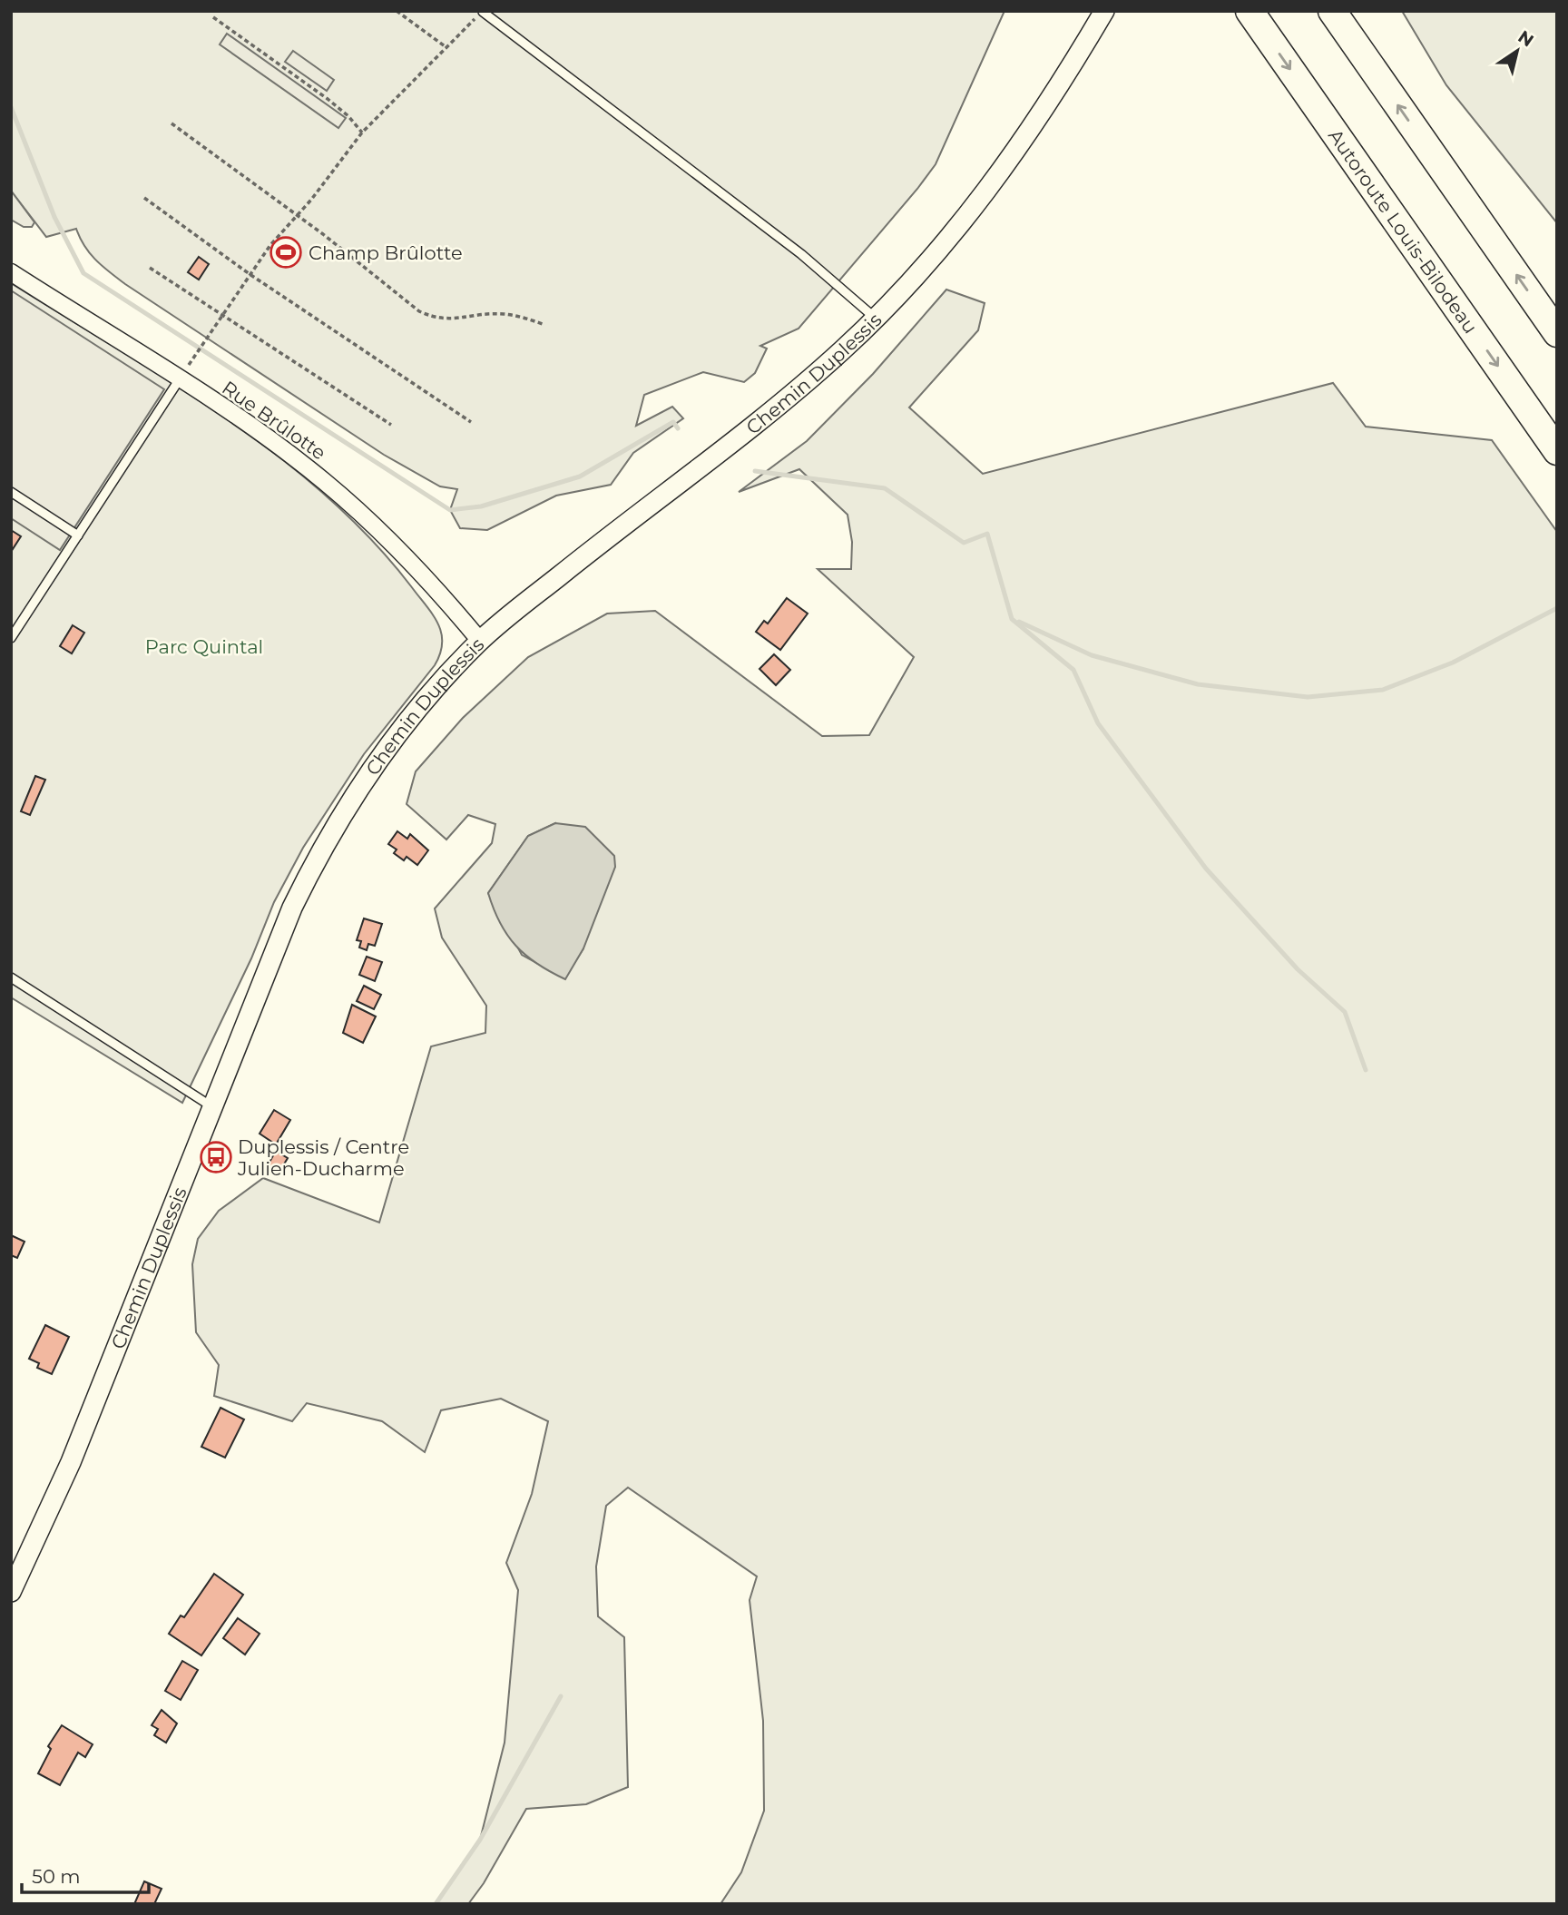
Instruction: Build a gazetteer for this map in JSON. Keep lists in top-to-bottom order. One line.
{"streets":{"highway":["Autoroute Louis-Bilodeau"],"street":["Chemin Duplessis","Rue Brûlotte"]},"crossings":[["Chemin Duplessis","Rue Brûlotte"]],"parks":["Parc Quintal"],"places":{"sports":["Champ Brûlotte"],"bus stop":["Duplessis / Centre Julien-Ducharme"]},"scale_bar":"50 m","north":"top right"}
